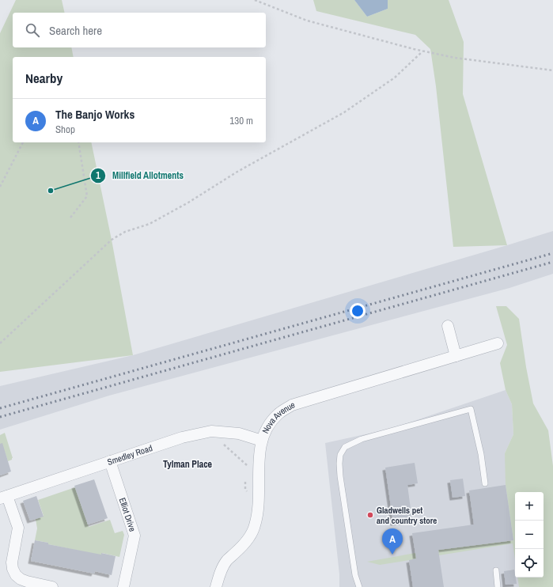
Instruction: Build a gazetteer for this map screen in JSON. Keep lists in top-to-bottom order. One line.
{"streets":{"street":["Nova Avenue","Smedley Road","Elliot Drive"]},"crossings":[["Nova Avenue","Smedley Road"],["Smedley Road","Elliot Drive"]],"districts":["Tylman Place"],"places":["Millfield Allotments","Gladwells pet and country store"],"page":{"search":"Search here","heading":"Nearby","list":[{"mark":"A","name":"The Banjo Works","note":"Shop","value":"130 m"}],"map_buttons":["+","−"],"pins":"A"}}
